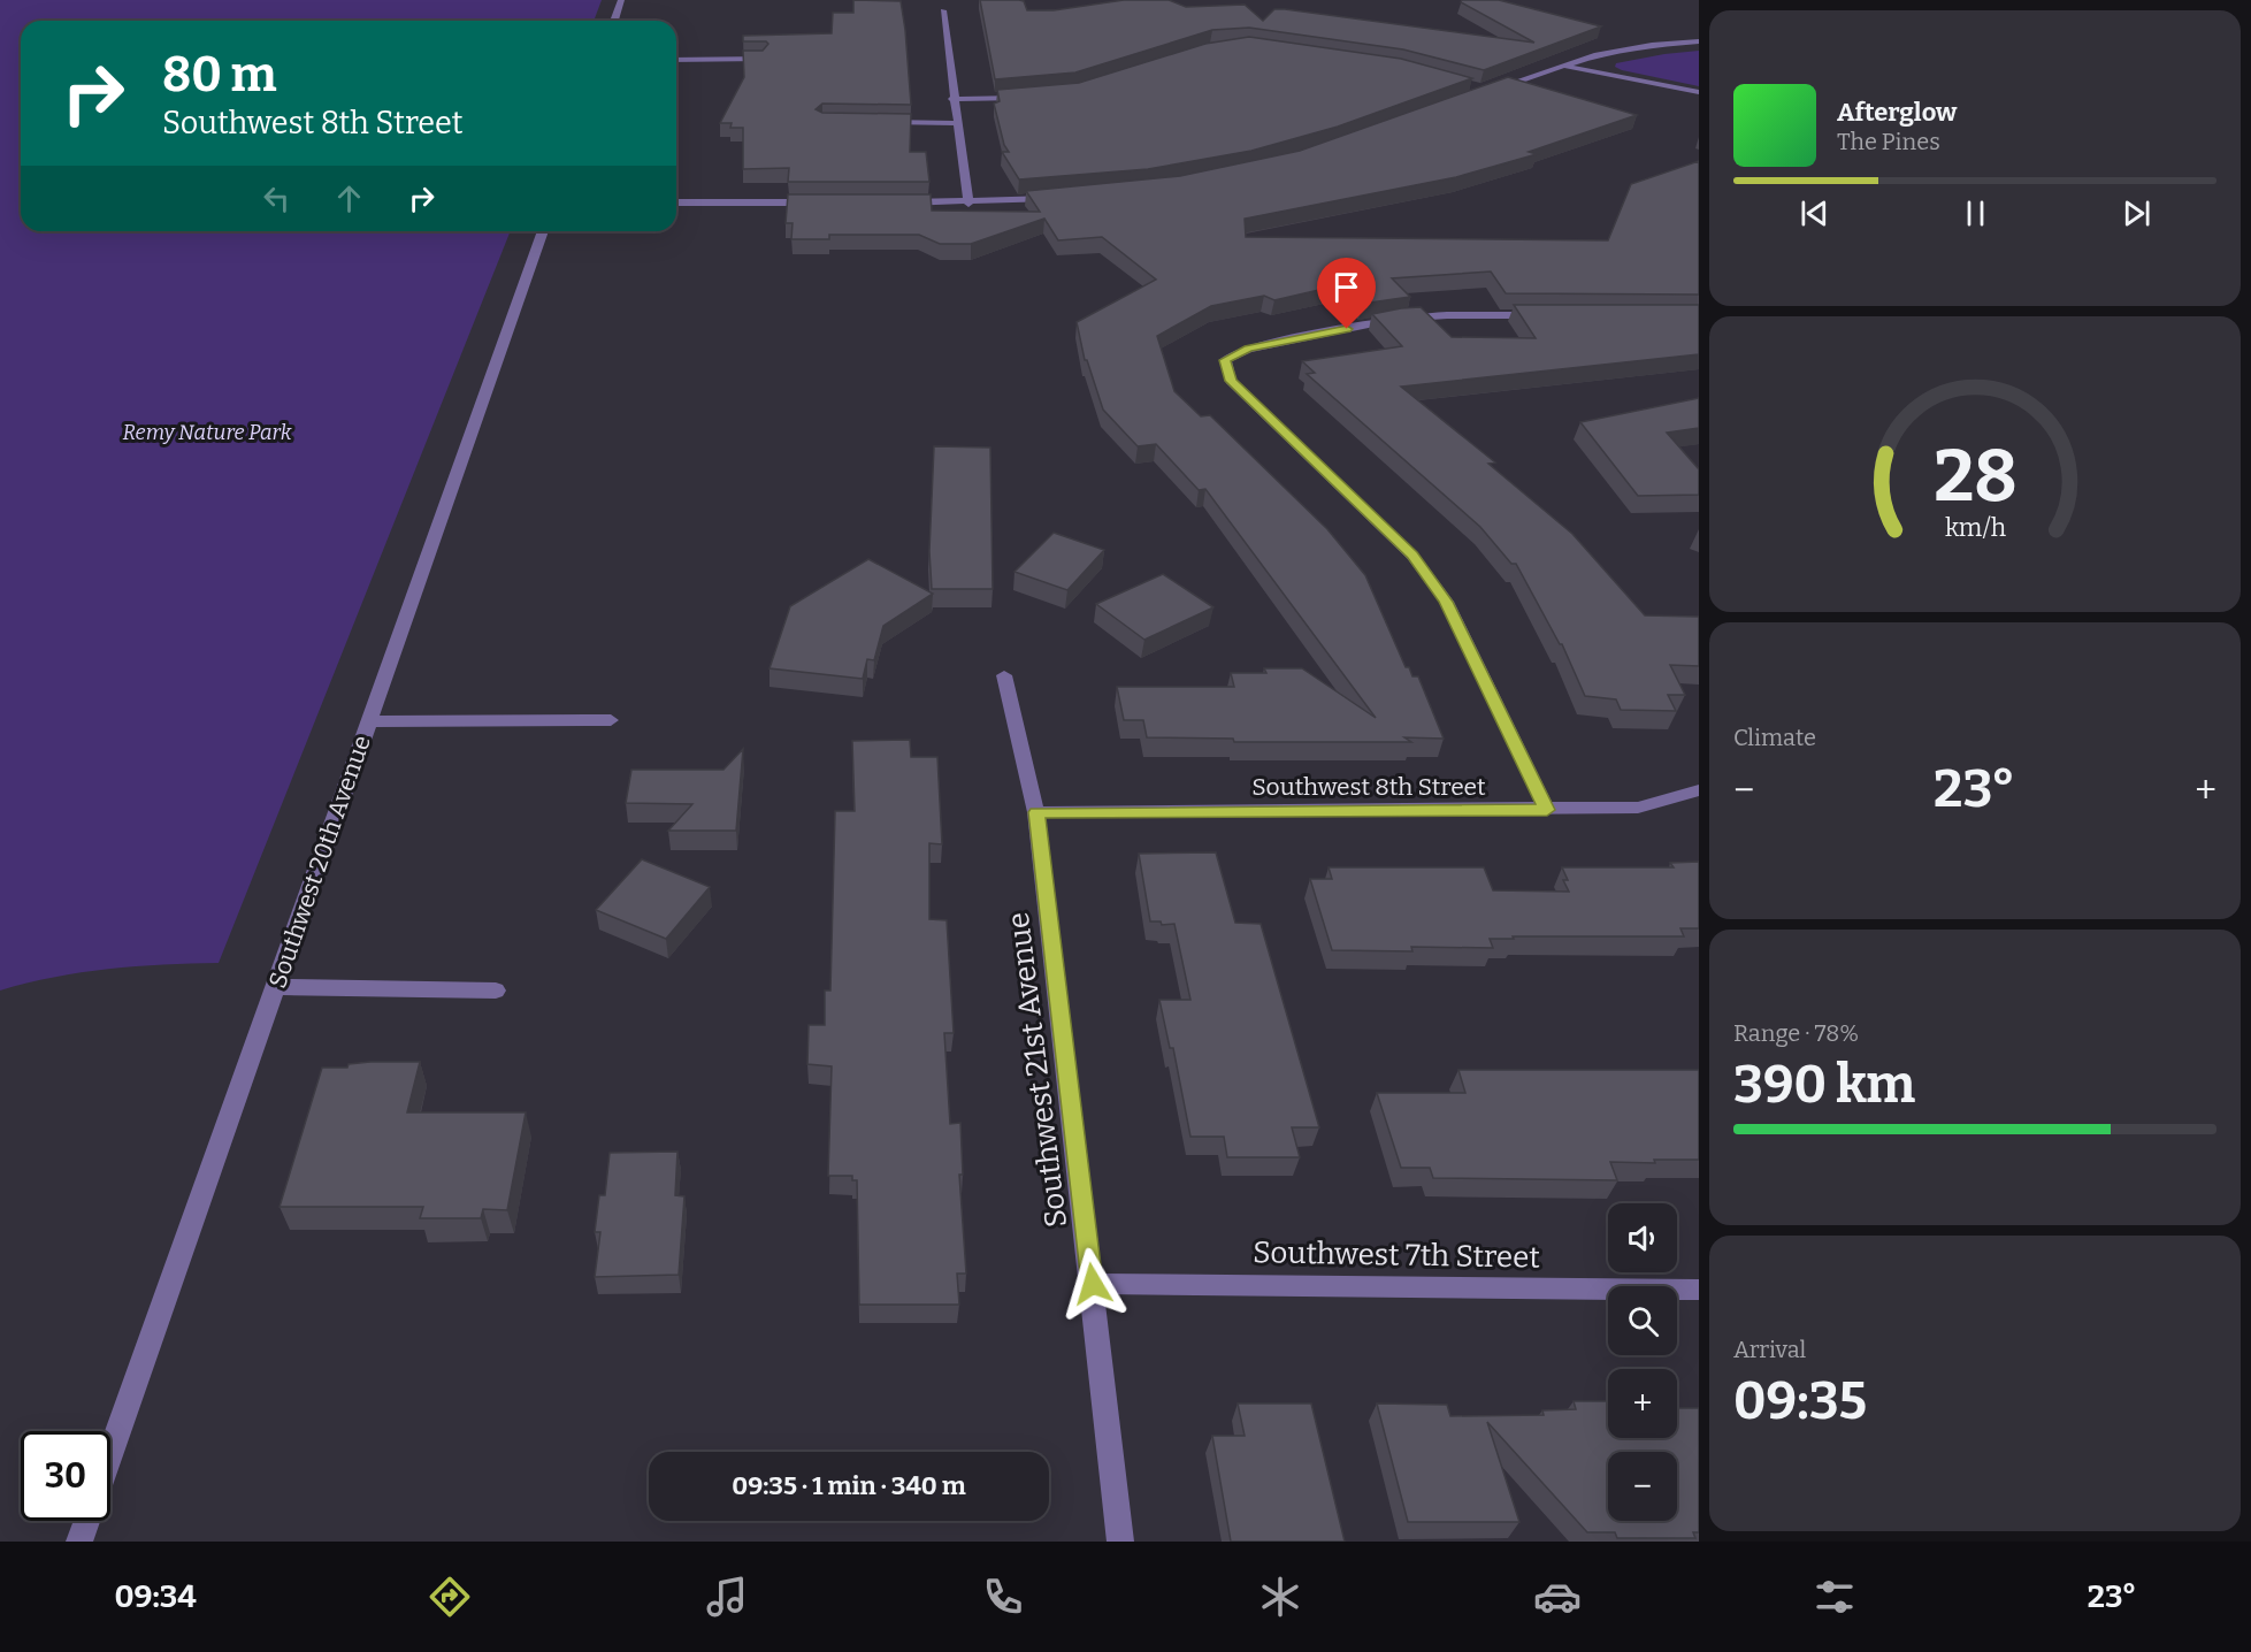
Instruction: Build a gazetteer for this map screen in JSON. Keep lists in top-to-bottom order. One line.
{"streets":{"street":["Southwest 8th Street","Southwest 20th Avenue","Southwest 21st Avenue","Southwest 7th Street"]},"crossings":[["Southwest 8th Street","Southwest 21st Avenue"],["Southwest 21st Avenue","Southwest 7th Street"]],"parks":["Remy Nature Park"],"page":{"turn":["80 m","Southwest 8th Street"],"song":["Afterglow","The Pines"],"tile":["Climate",["Range · 78%","390 km"],["Arrival","09:35"]],"heat":["−","23°","+"],"map_buttons":["+","−"],"limit":"30","trip":"09:35 · 1 min · 340 m","tabs":["09:34","23°"],"gauge":["28","km/h"]}}
